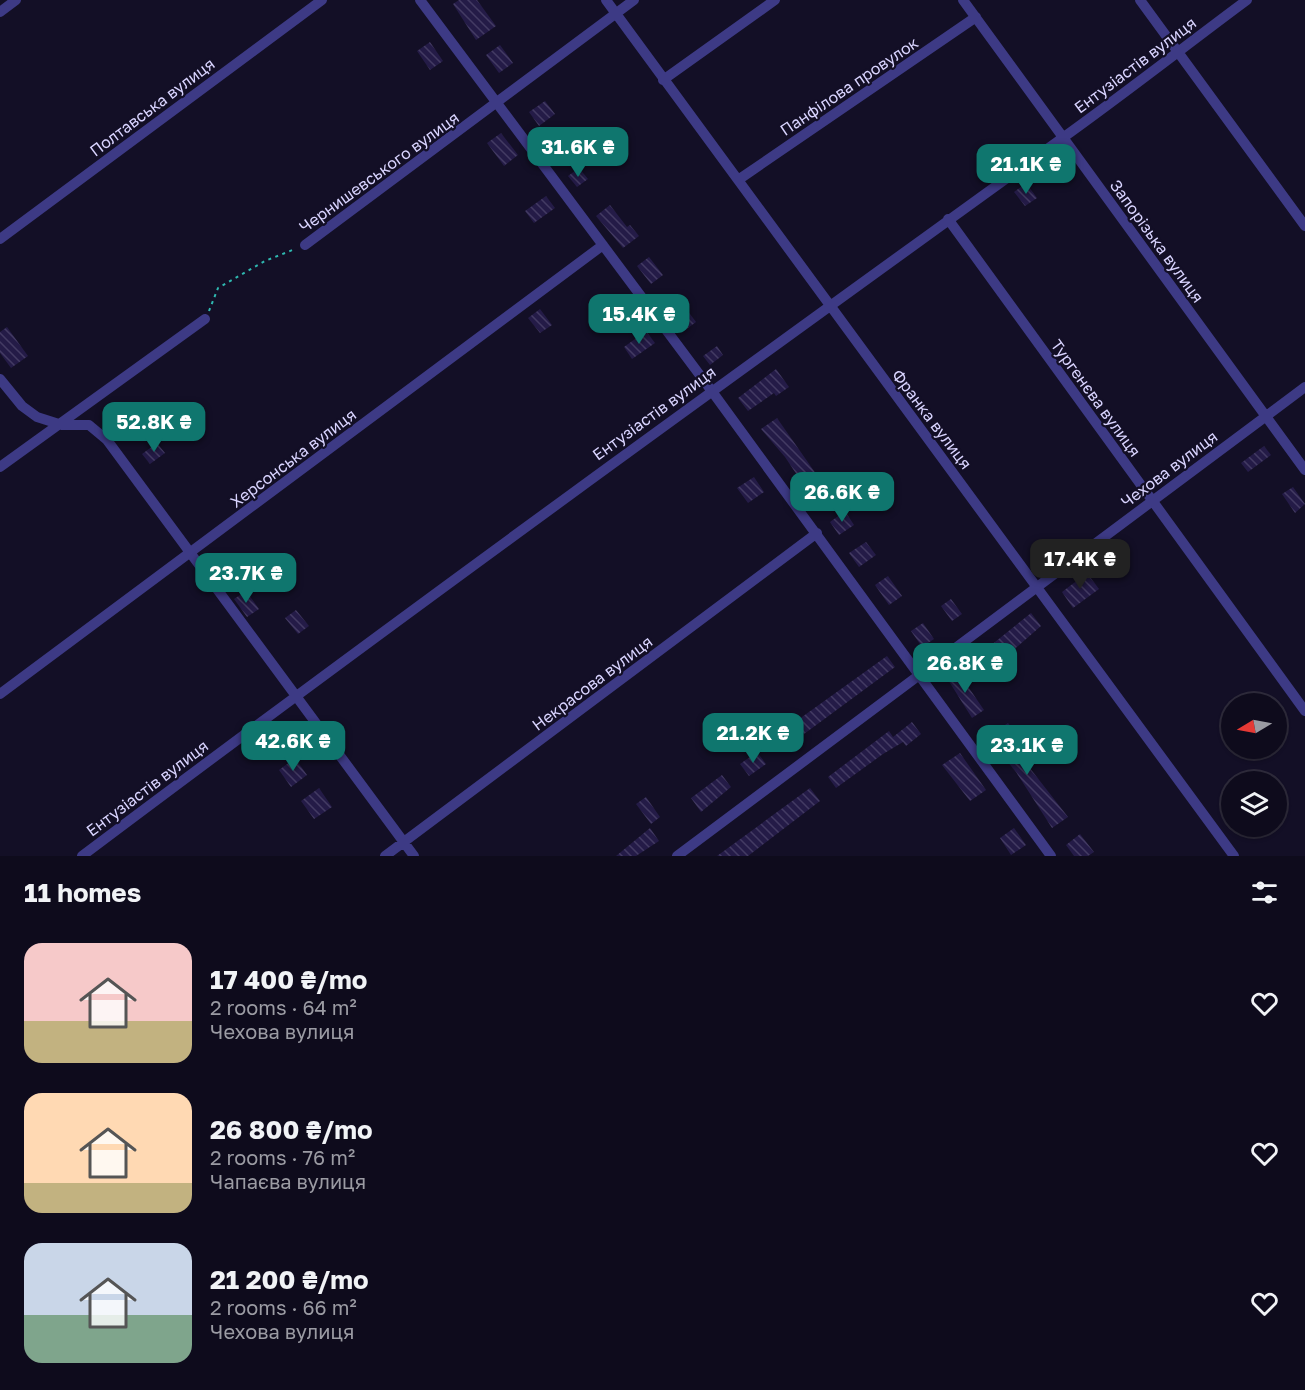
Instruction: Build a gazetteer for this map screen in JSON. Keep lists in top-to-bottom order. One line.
{"streets":{"street":["Ентузіастів вулиця","Панфілова провулок","Полтавська вулиця","Чернишевського вулиця","Запорізька вулиця","Тургенєва вулиця","Франка вулиця","Херсонська вулиця","Чехова вулиця","Некрасова вулиця"]},"crossings":[["Ентузіастів вулиця","Запорізька вулиця"],["Ентузіастів вулиця","Тургенєва вулиця"],["Ентузіастів вулиця","Франка вулиця"],["Панфілова провулок","Запорізька вулиця"],["Панфілова провулок","Франка вулиця"],["Чернишевського вулиця","Франка вулиця"],["Запорізька вулиця","Чехова вулиця"],["Тургенєва вулиця","Чехова вулиця"],["Франка вулиця","Чехова вулиця"]],"north":"left","page":{"price":["31.6K ₴","21.1K ₴","15.4K ₴","52.8K ₴","26.6K ₴","17.4K ₴","23.7K ₴","26.8K ₴","21.2K ₴","42.6K ₴","23.1K ₴"],"heading":"11 homes","list":[{"name":"17 400 ₴/mo","note":"2 rooms · 64 m² · Чехова вулиця"},{"name":"26 800 ₴/mo","note":"2 rooms · 76 m² · Чапаєва вулиця"},{"name":"21 200 ₴/mo","note":"2 rooms · 66 m² · Чехова вулиця"}]}}
